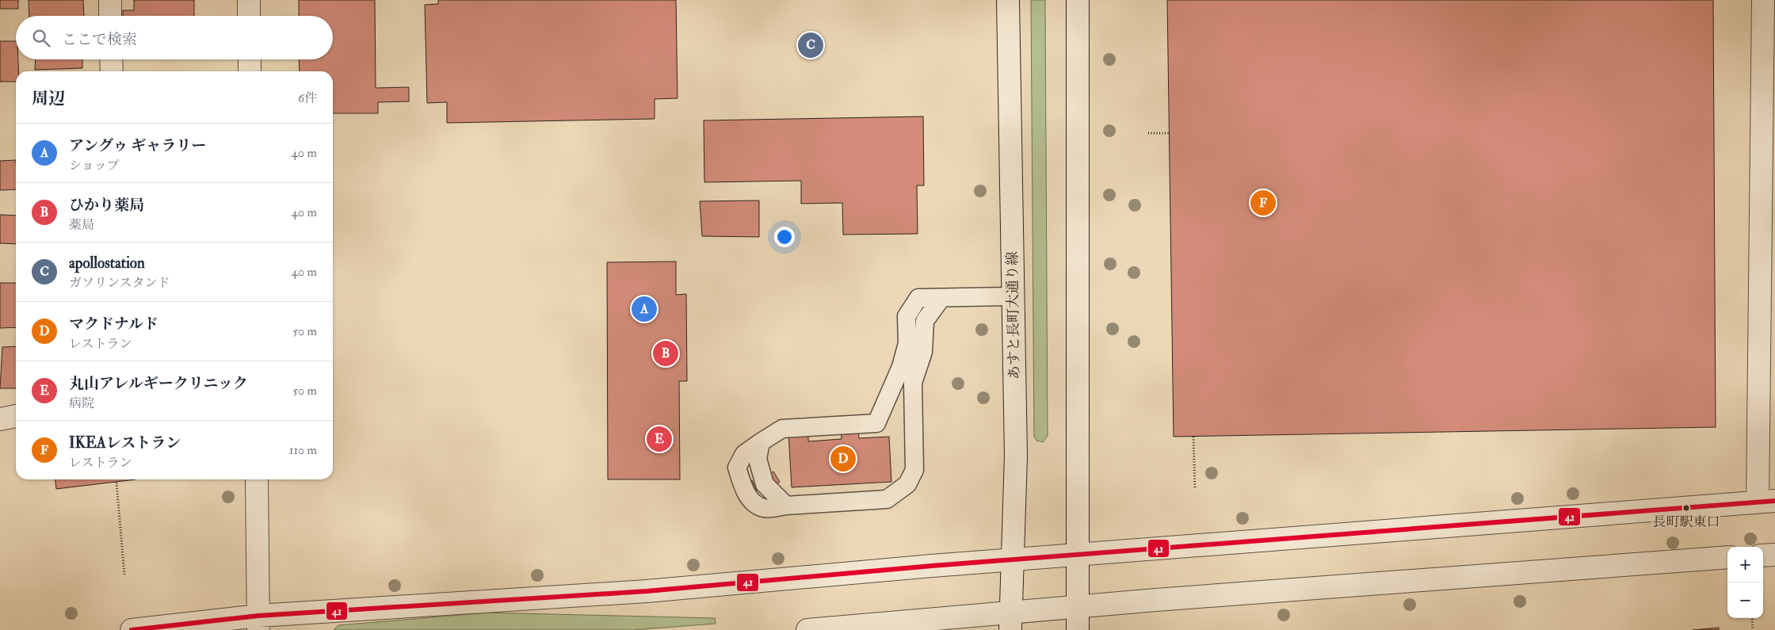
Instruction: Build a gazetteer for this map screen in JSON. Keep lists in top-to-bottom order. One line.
{"streets":{"street":["あすと長町大通り線"]},"places":["長町駅東口"],"lines":["transit line 41"],"page":{"search":"ここで検索","pins":["C","F","A","B","E","D"],"heading":["周辺","6件"],"list":[{"mark":"A","name":"アングゥ ギャラリー","note":"ショップ","value":"40 m"},{"mark":"B","name":"ひかり薬局","note":"薬局","value":"40 m"},{"mark":"C","name":"apollostation","note":"ガソリンスタンド","value":"40 m"},{"mark":"D","name":"マクドナルド","note":"レストラン","value":"50 m"},{"mark":"E","name":"丸山アレルギークリニック","note":"病院","value":"50 m"},{"mark":"F","name":"IKEAレストラン","note":"レストラン","value":"110 m"}],"map_buttons":["+","−"]}}
